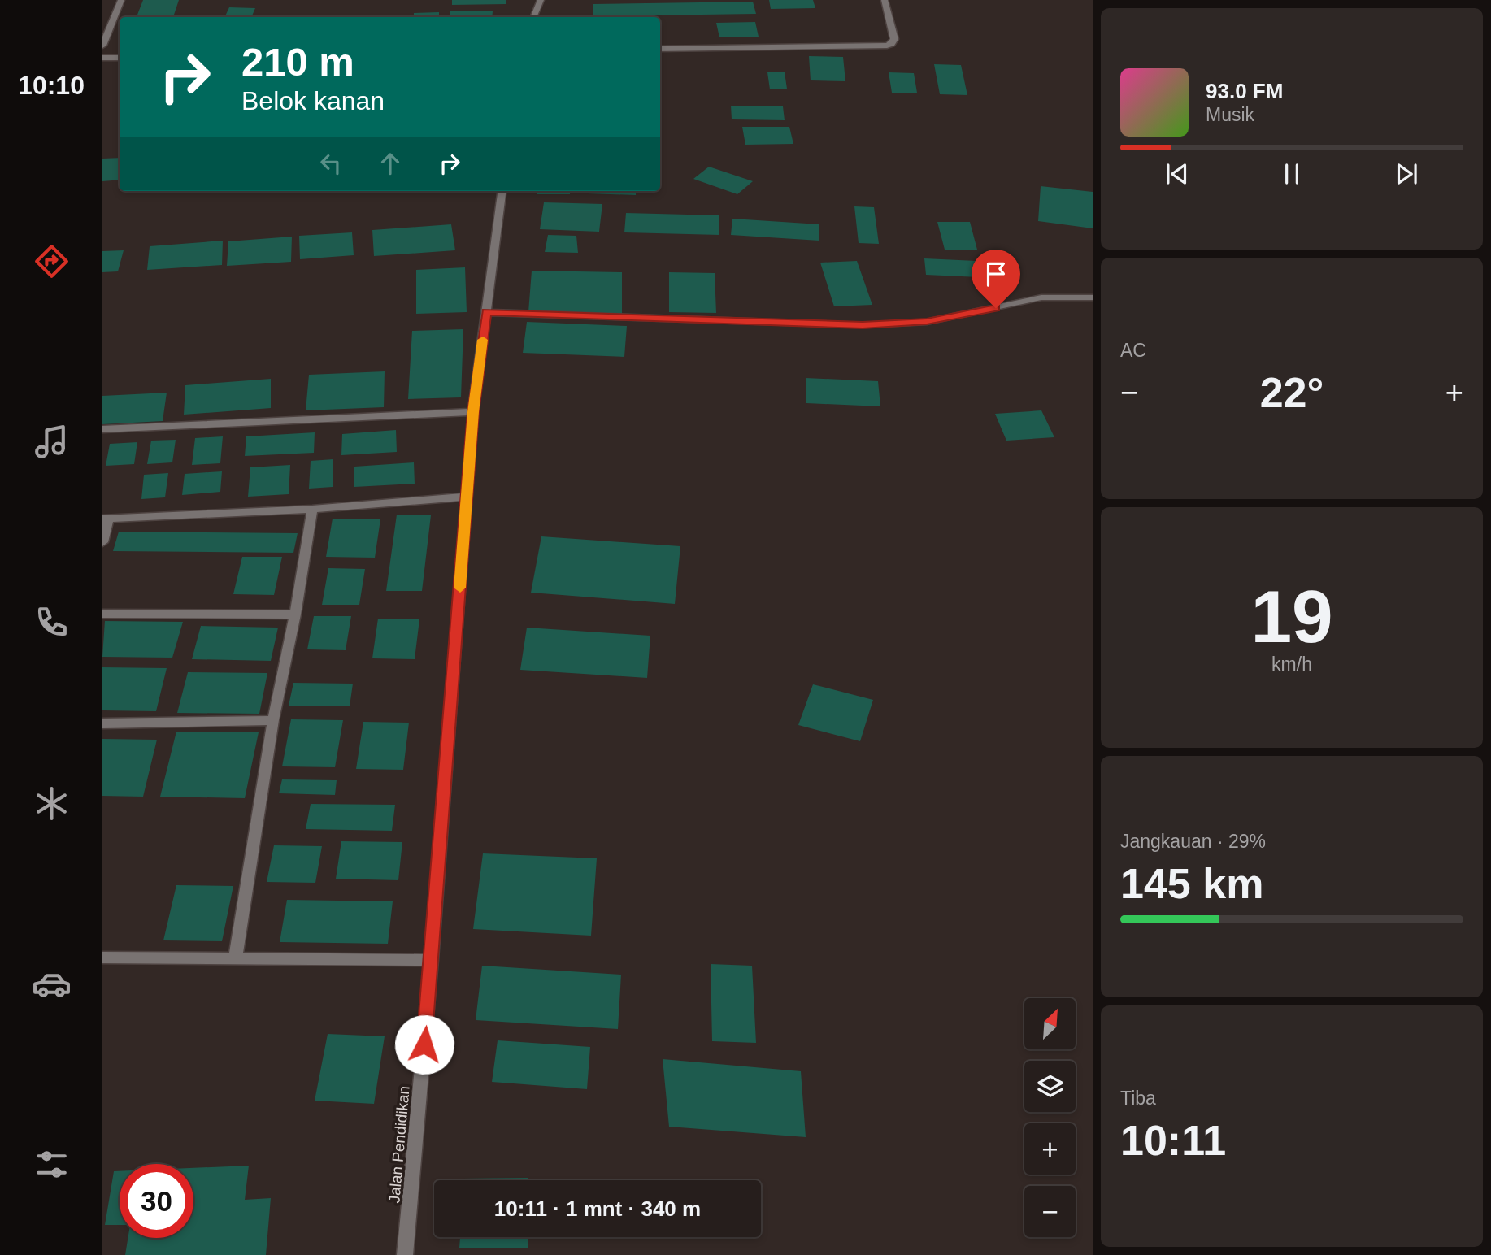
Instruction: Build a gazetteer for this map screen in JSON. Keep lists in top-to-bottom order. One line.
{"streets":{"street":["Jalan Pendidikan"]},"north":"top right","page":{"tabs":"10:10","turn":["210 m","Belok kanan"],"song":["93.0 FM","Musik"],"tile":["AC",["19","km/h"],["Jangkauan · 29%","145 km"],["Tiba","10:11"]],"heat":["−","22°","+"],"map_buttons":["+","−"],"limit":"30","trip":"10:11 · 1 mnt · 340 m"}}
